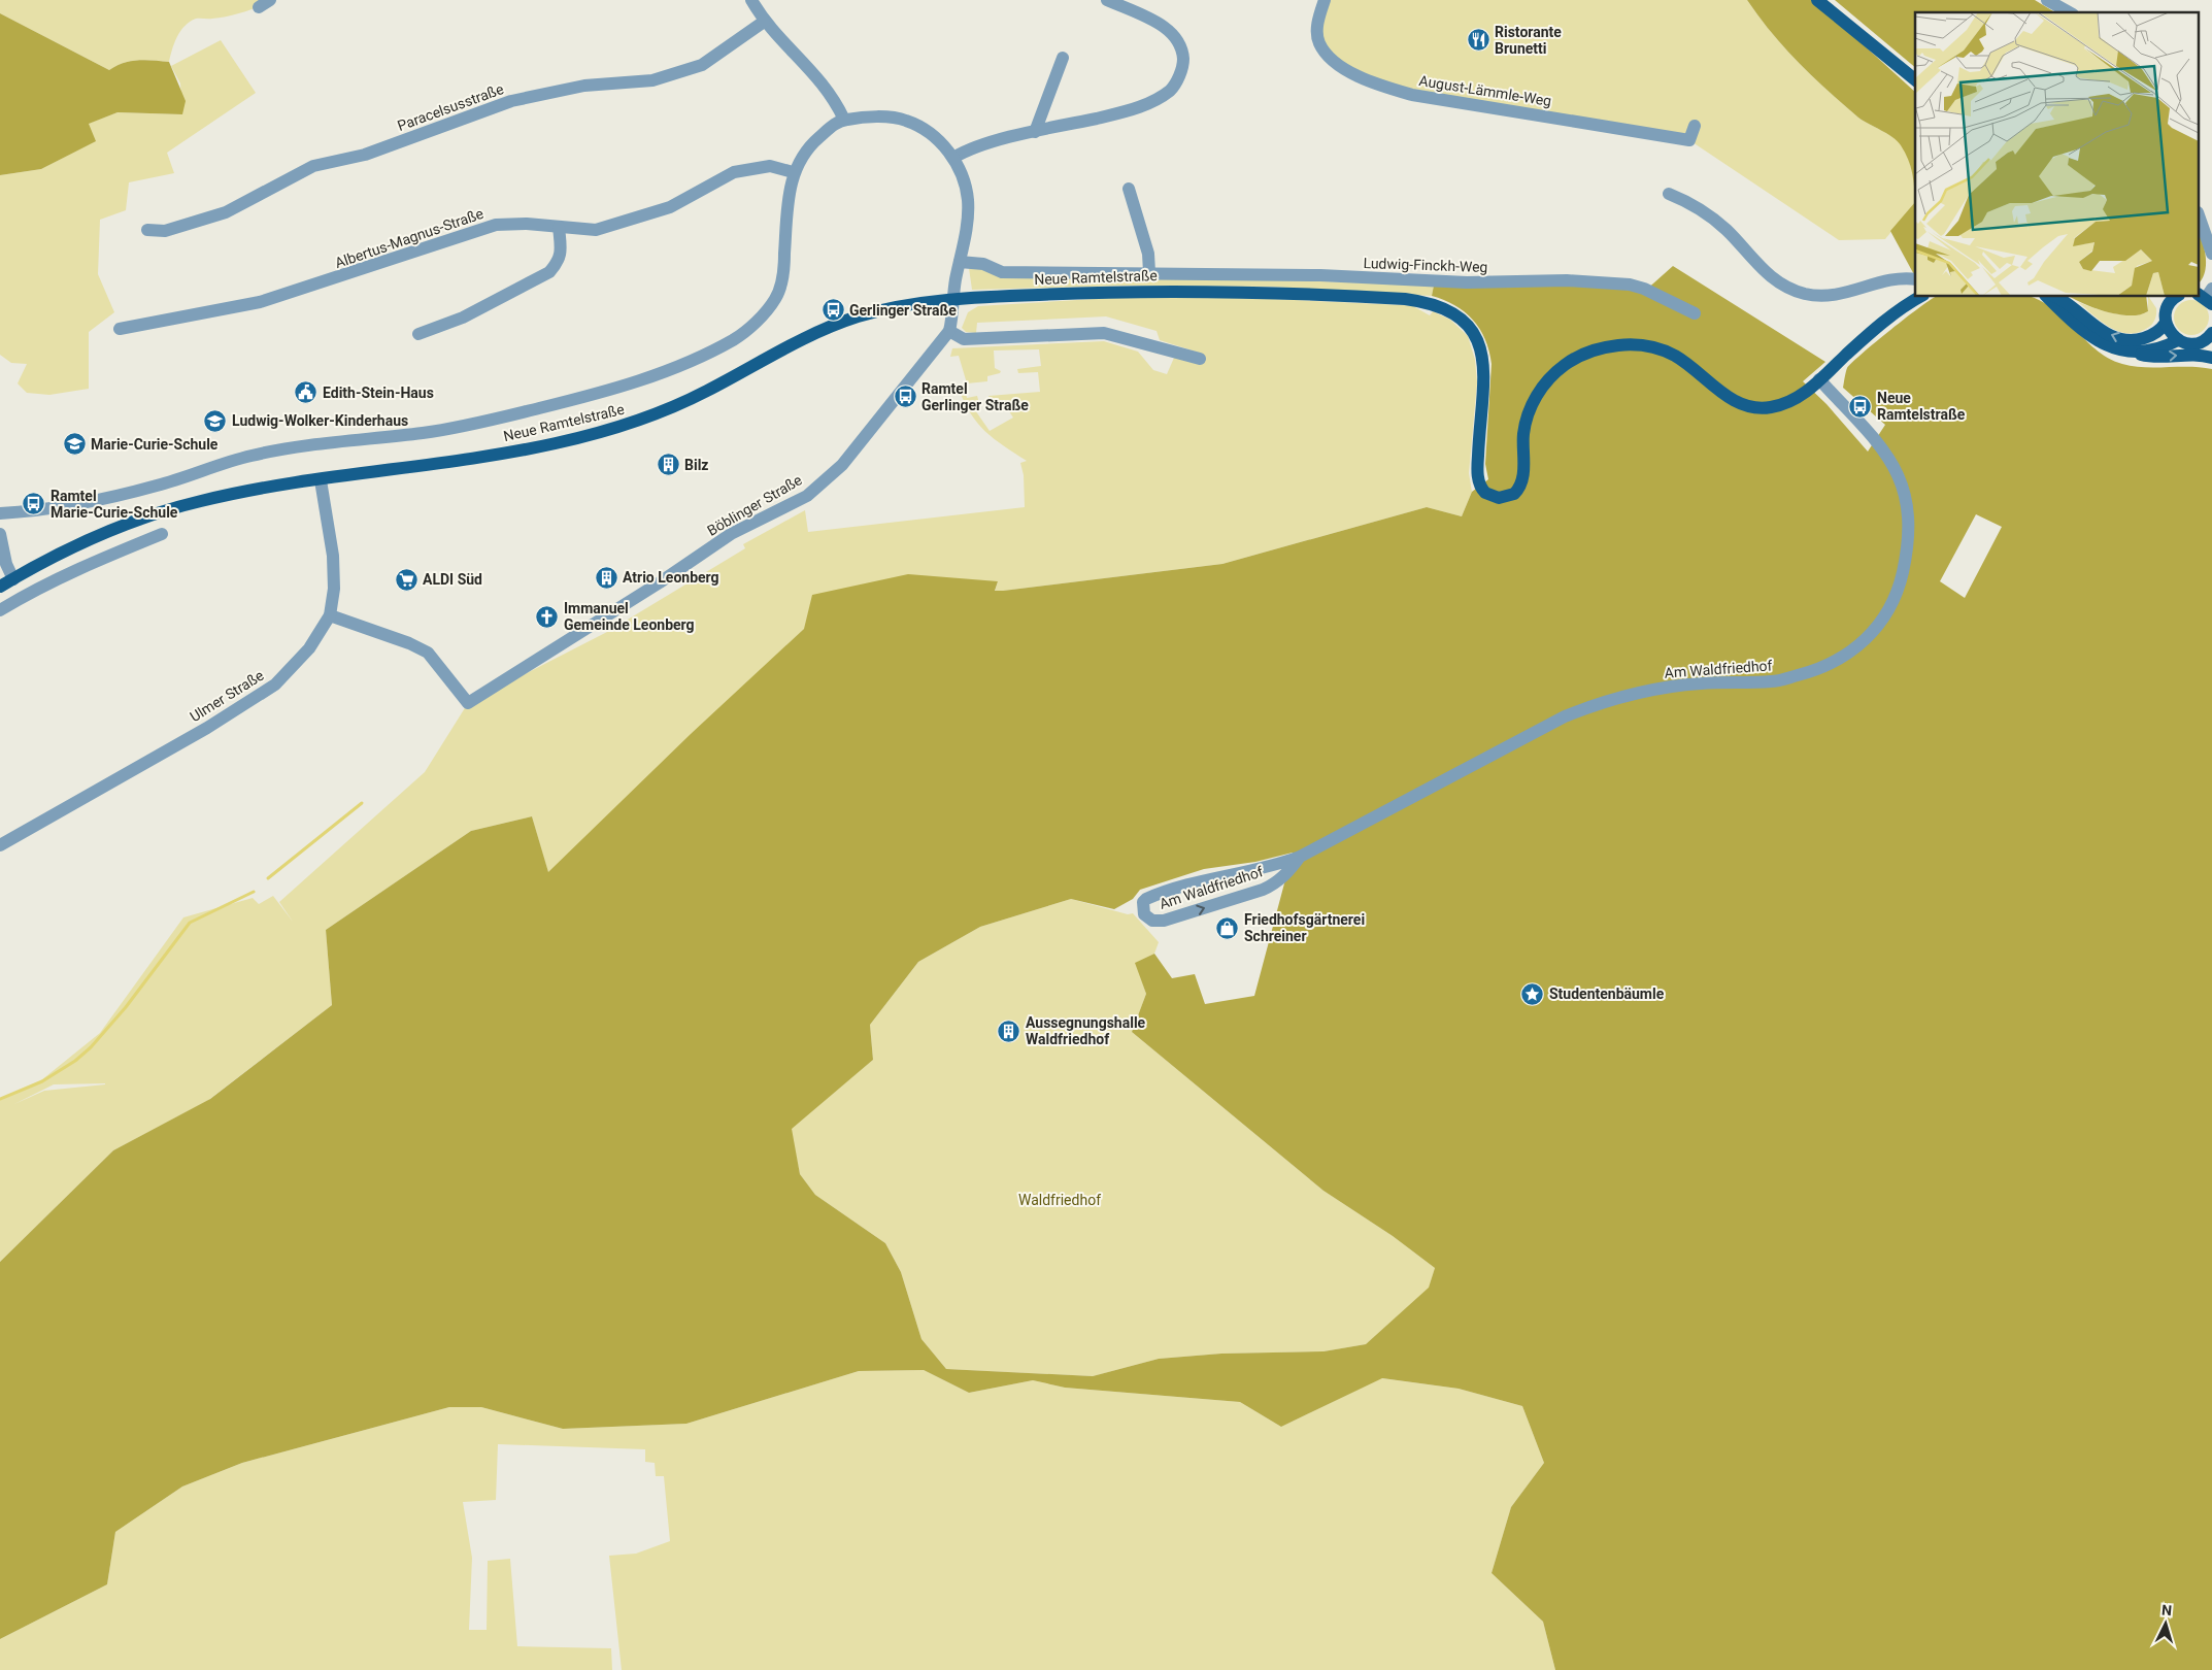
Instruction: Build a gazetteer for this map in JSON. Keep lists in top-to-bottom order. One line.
{"streets":{"main road":["Neue Ramtelstraße"],"street":["August-Lämmle-Weg","Paracelsusstraße","Albertus-Magnus-Straße","Ludwig-Finckh-Weg","Böblinger Straße","Am Waldfriedhof","Ulmer Straße"]},"crossings":[["Neue Ramtelstraße","Am Waldfriedhof"],["Neue Ramtelstraße","Ulmer Straße"],["Böblinger Straße","Ulmer Straße"]],"parks":["Waldfriedhof"],"places":{"restaurant":["Ristorante Brunetti"],"bus stop":["Gerlinger Straße","Ramtel Gerlinger Straße","Neue Ramtelstraße","Ramtel Marie-Curie-Schule"],"public building":["Edith-Stein-Haus"],"school or university":["Ludwig-Wolker-Kinderhaus","Marie-Curie-Schule"],"building":["Bilz","Atrio Leonberg","Aussegnungshalle Waldfriedhof"],"supermarket":["ALDI Süd"],"church":["Immanuel Gemeinde Leonberg"],"shop":["Friedhofsgärtnerei Schreiner"],"place":["Studentenbäumle"]},"north":"top"}
